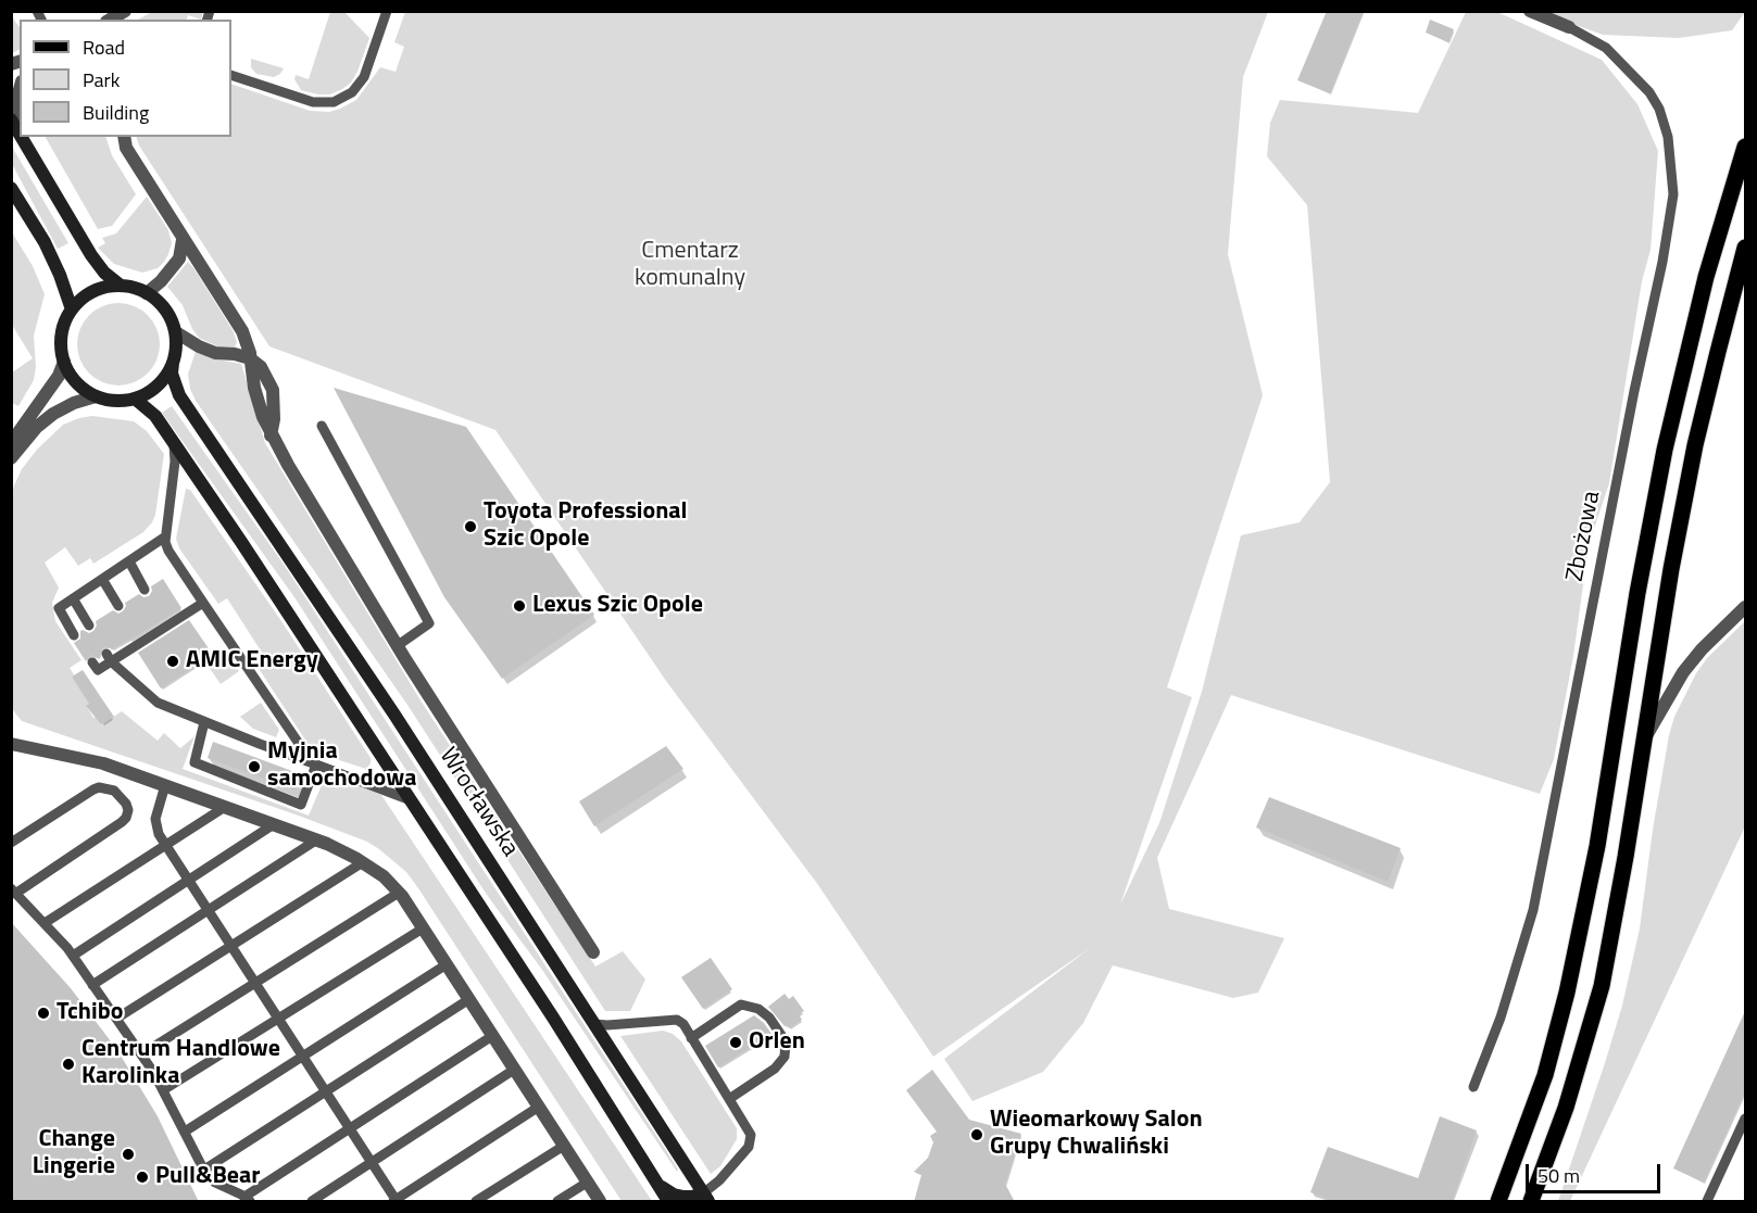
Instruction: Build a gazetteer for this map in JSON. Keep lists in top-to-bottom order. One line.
{"streets":{"main road":["Wrocławska"],"lane":["Zbożowa"]},"parks":["Cmentarz komunalny"],"places":["Toyota Professional Szic Opole","Lexus Szic Opole","AMIC Energy","Myjnia samochodowa","Tchibo","Orlen","Centrum Handlowe Karolinka","Wieomarkowy Salon Grupy Chwaliński","Change Lingerie","Pull&Bear"],"legend":["Road","Park","Building"],"scale_bar":"50 m"}
